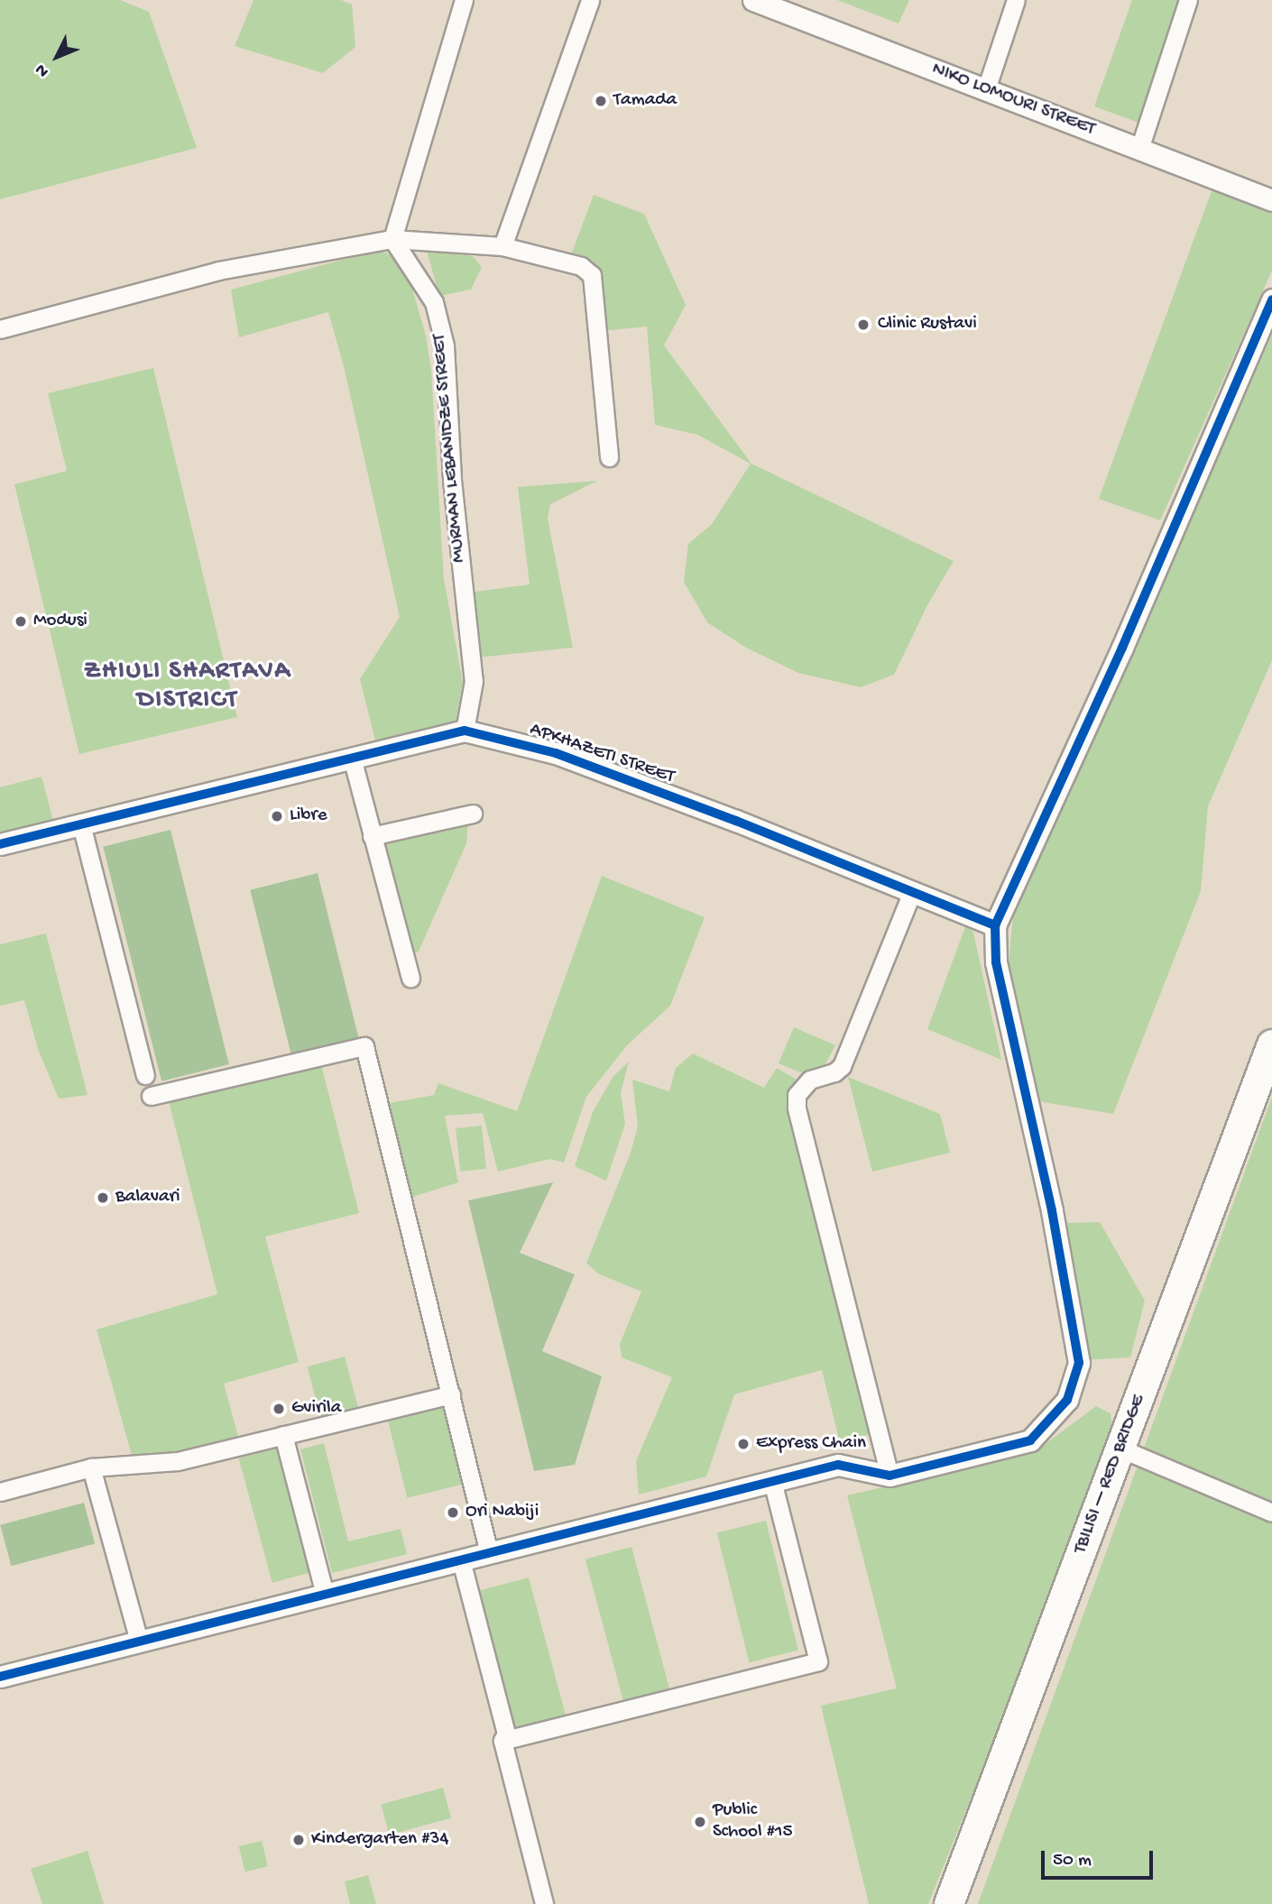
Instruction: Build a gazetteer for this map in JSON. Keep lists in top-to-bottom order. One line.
{"streets":{"highway":["TBILISI — RED BRIDGE"],"street":["NIKO LOMOURI STREET","MURMAN LEBANIDZE STREET","APKHAZETI STREET"]},"crossings":[["MURMAN LEBANIDZE STREET","APKHAZETI STREET"]],"districts":["ZHIULI SHARTAVA DISTRICT"],"places":["Tamada","Clinic Rustavi","Modusi","Libre","Balavari","Gvirila","Express Chain","Ori Nabiji","Public School #15","Kindergarten #34"],"scale_bar":"50 m","north":"bottom left"}
